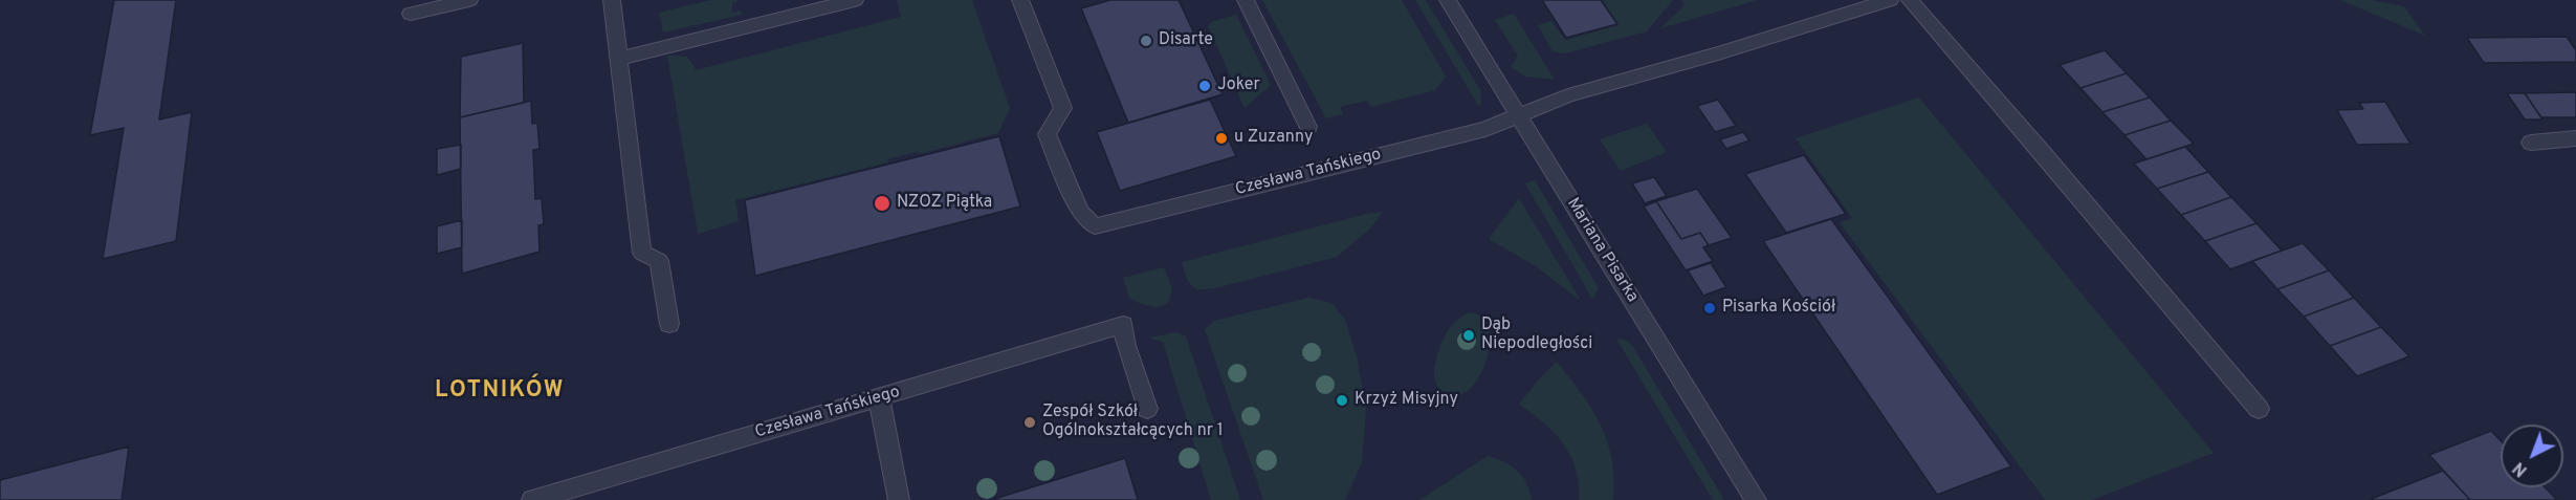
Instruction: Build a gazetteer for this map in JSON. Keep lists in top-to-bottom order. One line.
{"streets":{"street":["Czesława Tańskiego","Mariana Pisarka"]},"crossings":[["Czesława Tańskiego","Mariana Pisarka"]],"districts":["LOTNIKÓW"],"places":["Disarte","Joker","u Zuzanny","NZOZ Piątka","Pisarka Kościół","Dąb Niepodległości","Krzyż Misyjny","Zespół Szkół Ogólnokształcących nr 1"],"north":"bottom left"}
